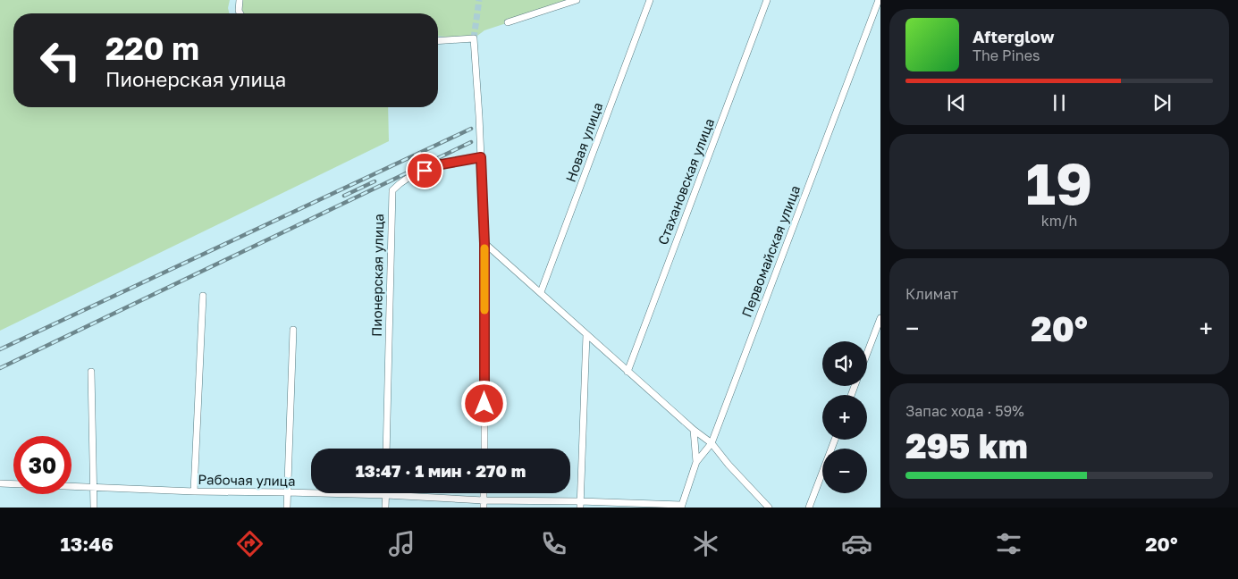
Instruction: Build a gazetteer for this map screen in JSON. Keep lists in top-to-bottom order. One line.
{"streets":{"street":["Новая улица","Стахановская улица","Первомайская улица","Пионерская улица","Рабочая улица"]},"crossings":[["Первомайская улица","Рабочая улица"]],"page":{"turn":["220 m","Пионерская улица"],"song":["Afterglow","The Pines"],"tile":[["19","km/h"],"Климат",["Запас хода · 59%","295 km"]],"heat":["−","20°","+"],"map_buttons":["+","−"],"limit":"30","trip":"13:47 · 1 мин · 270 m","tabs":["13:46","20°"]}}
